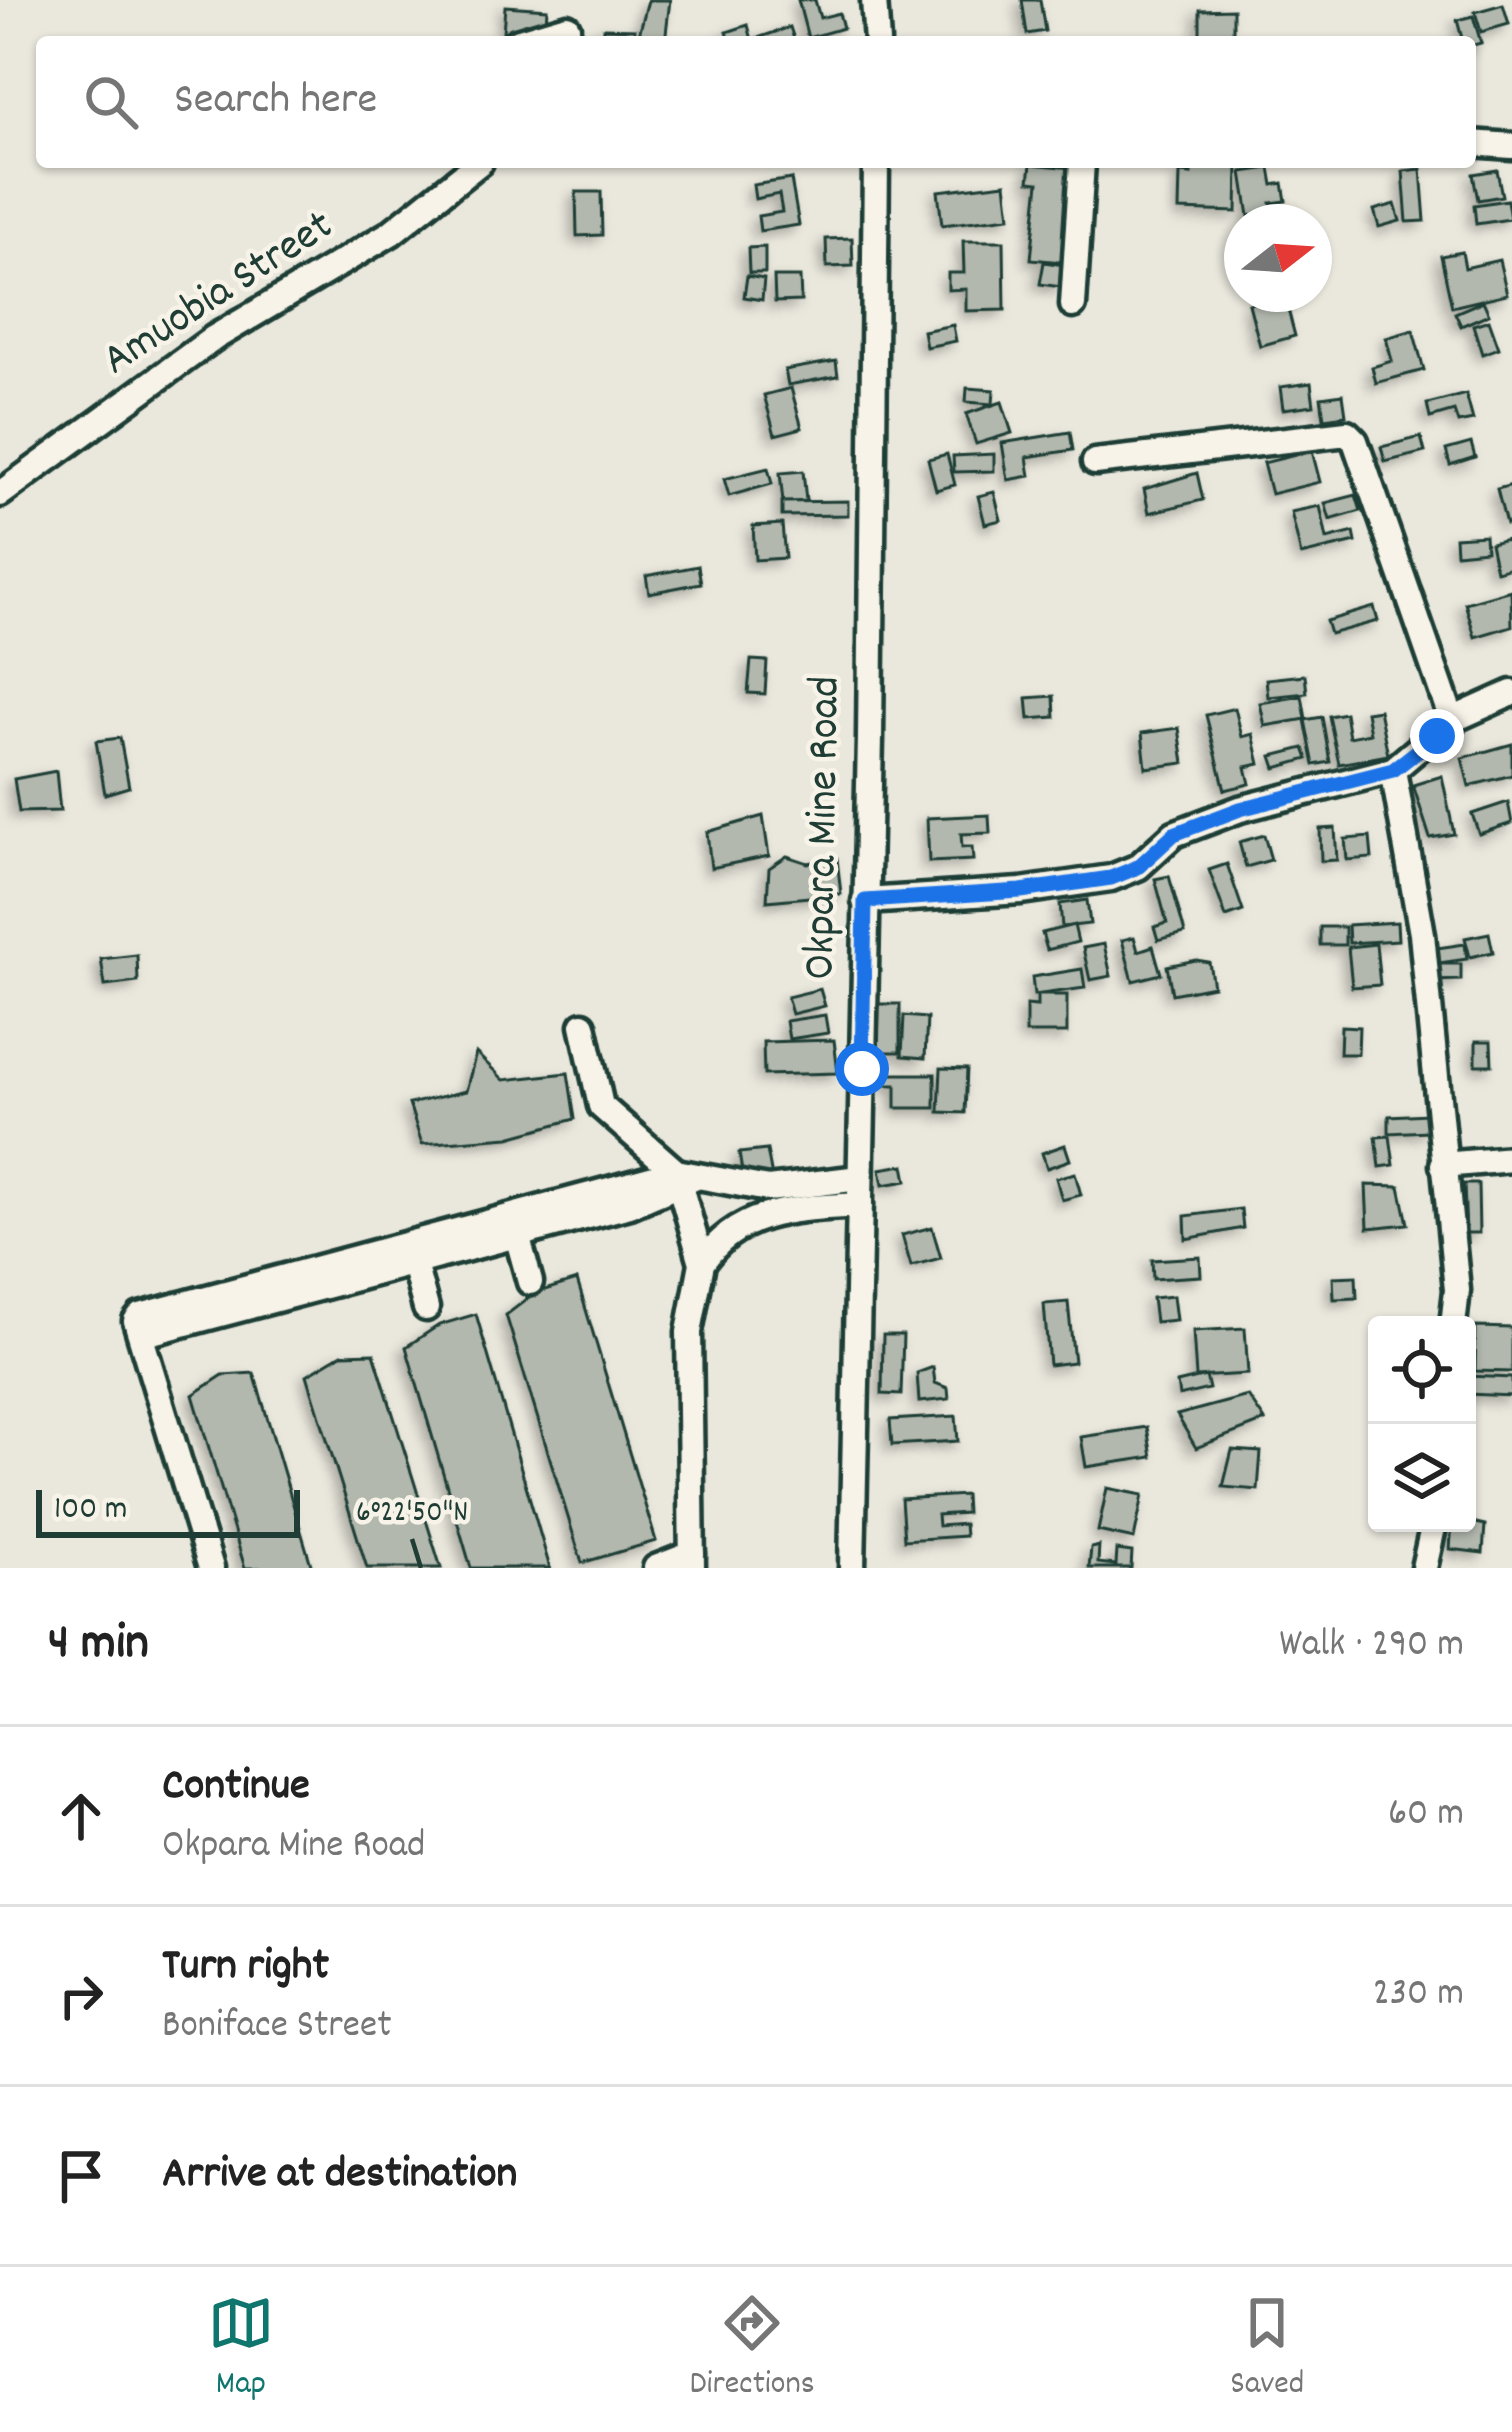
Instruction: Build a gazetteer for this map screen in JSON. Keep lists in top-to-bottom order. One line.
{"streets":{"street":["Amuobia Street","Okpara Mine Road"]},"scale_bar":"100 m","north":"right","page":{"search":"Search here","scale":"100 m","heading":["4 min","Walk · 290 m"],"list":[["Continue","Okpara Mine Road","60 m"],["Turn right","Boniface Street","230 m"],"Arrive at destination"],"nav":["Map","Directions","Saved"]},"coordinates":["6°22'50\"N"]}
